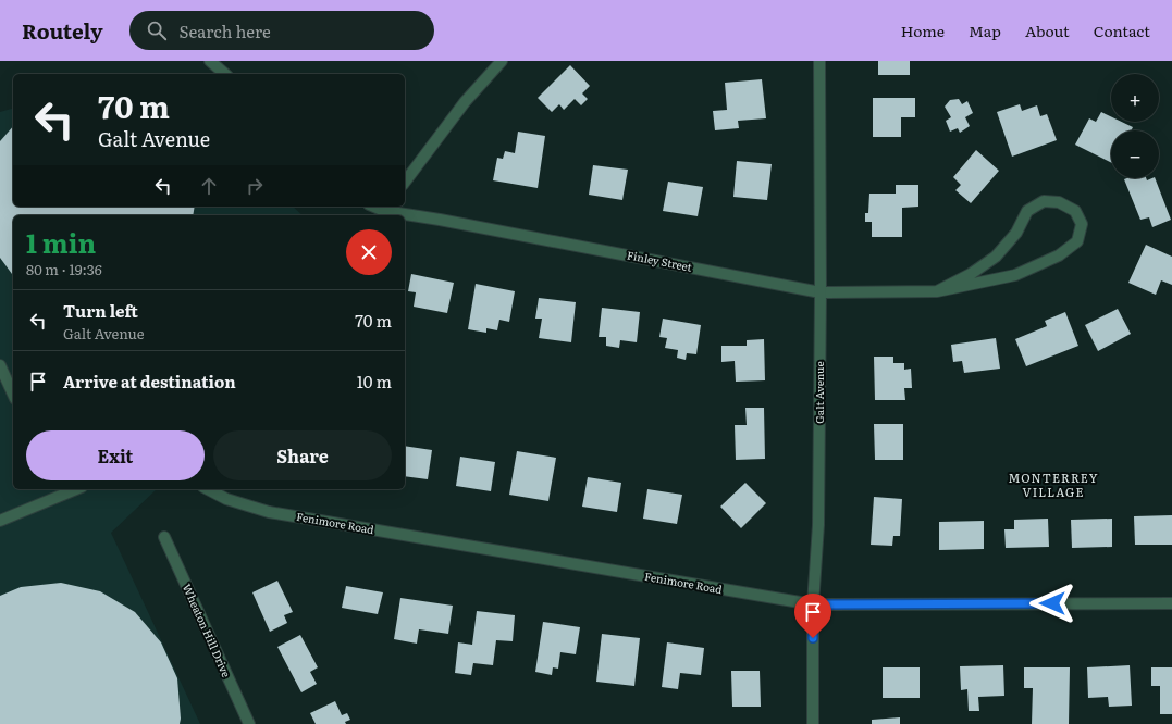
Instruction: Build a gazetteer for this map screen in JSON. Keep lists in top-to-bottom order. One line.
{"streets":{"street":["Finley Street","Galt Avenue","Fenimore Road","Wheaton Hill Drive"]},"crossings":[["Finley Street","Galt Avenue"],["Galt Avenue","Fenimore Road"]],"districts":["MONTERREY VILLAGE"],"page":{"header":"Routely","search":"Search here","nav":["Home","Map","About","Contact"],"map_buttons":["+","−"],"turn":["70 m","Galt Avenue"],"heading":["1 min","80 m · 19:36"],"list":[{"name":"Turn left","note":"Galt Avenue","value":"70 m"},{"name":"Arrive at destination","value":"10 m"}],"buttons":["Exit","Share"]}}
